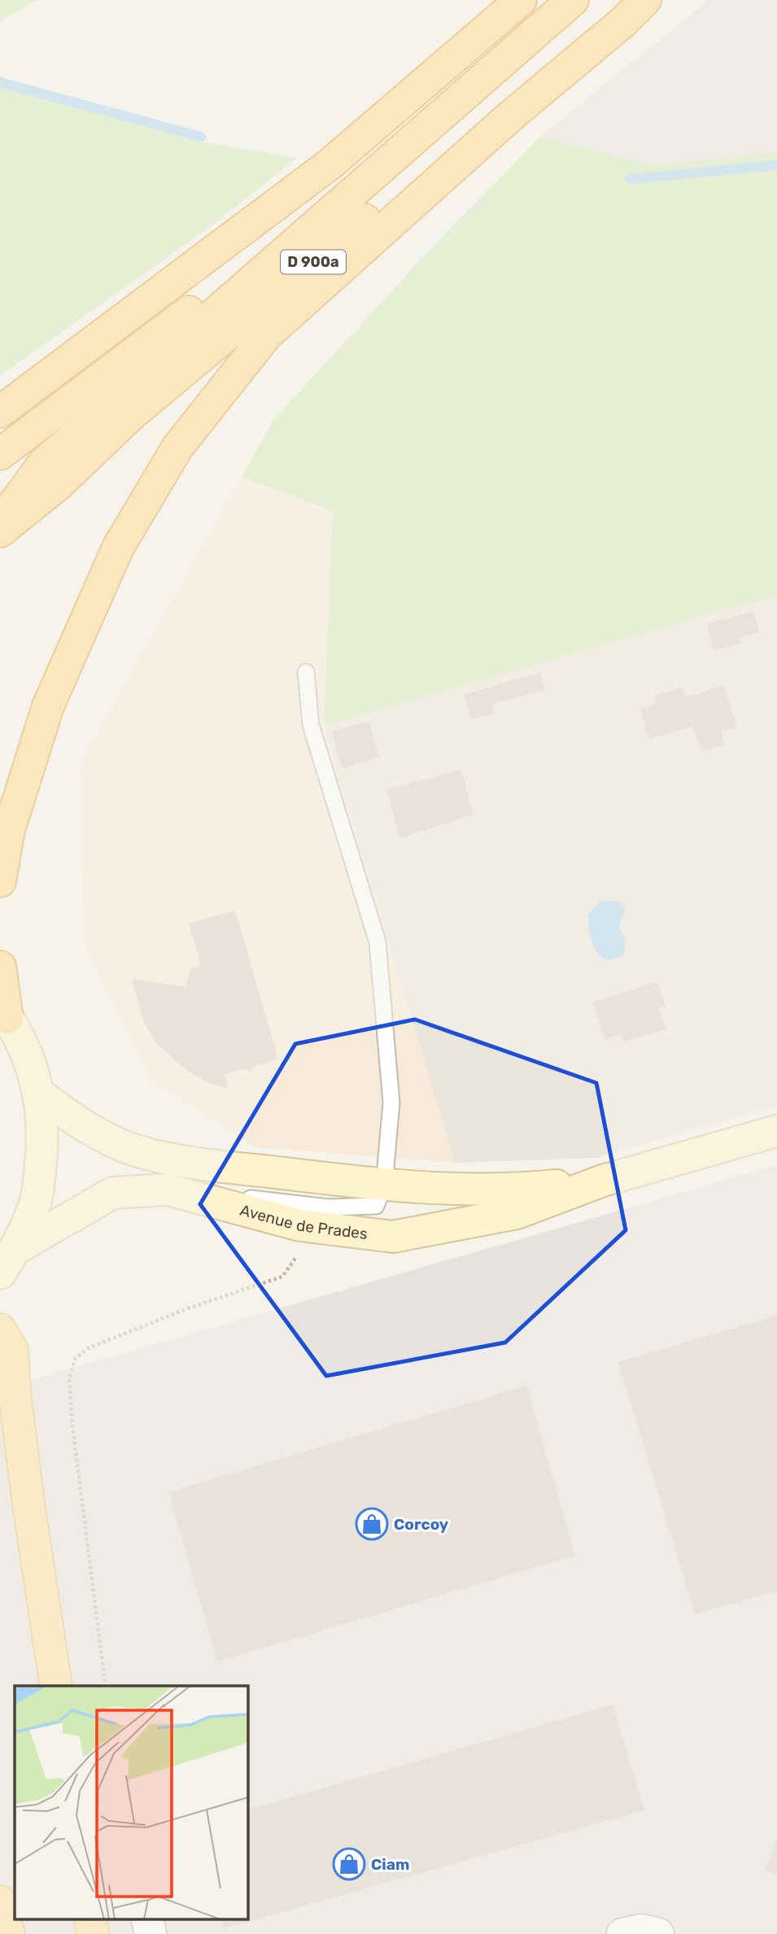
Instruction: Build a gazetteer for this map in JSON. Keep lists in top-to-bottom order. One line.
{"streets":{"highway":["D 900a"],"main road":["Avenue de Prades"]},"places":{"shop":["Corcoy","Ciam"]}}
